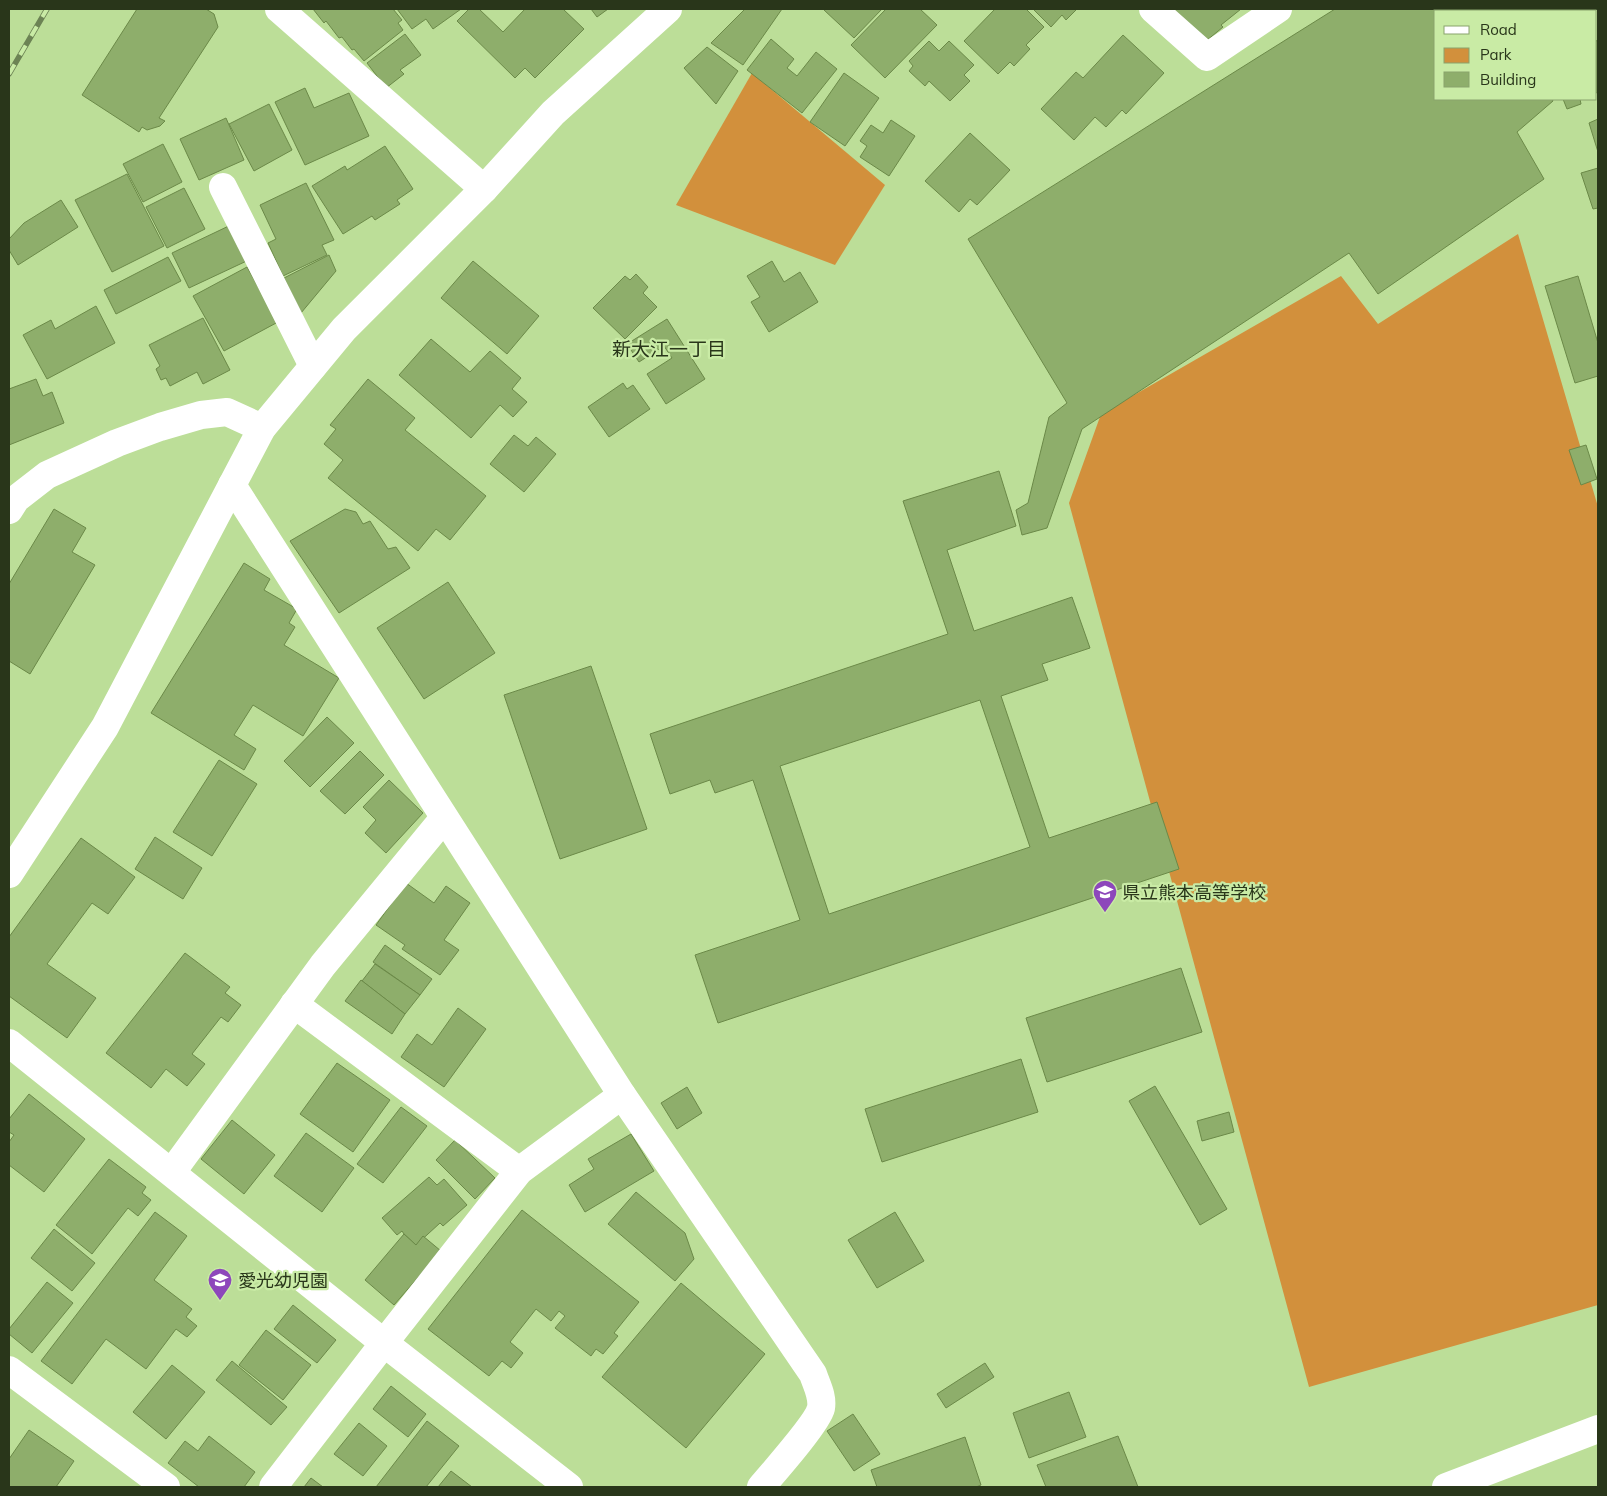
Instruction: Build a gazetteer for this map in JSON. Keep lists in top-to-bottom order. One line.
{"districts":["新大江一丁目"],"places":{"school or university":["県立熊本高等学校","愛光幼児園"]},"legend":["Road","Park","Building"]}
